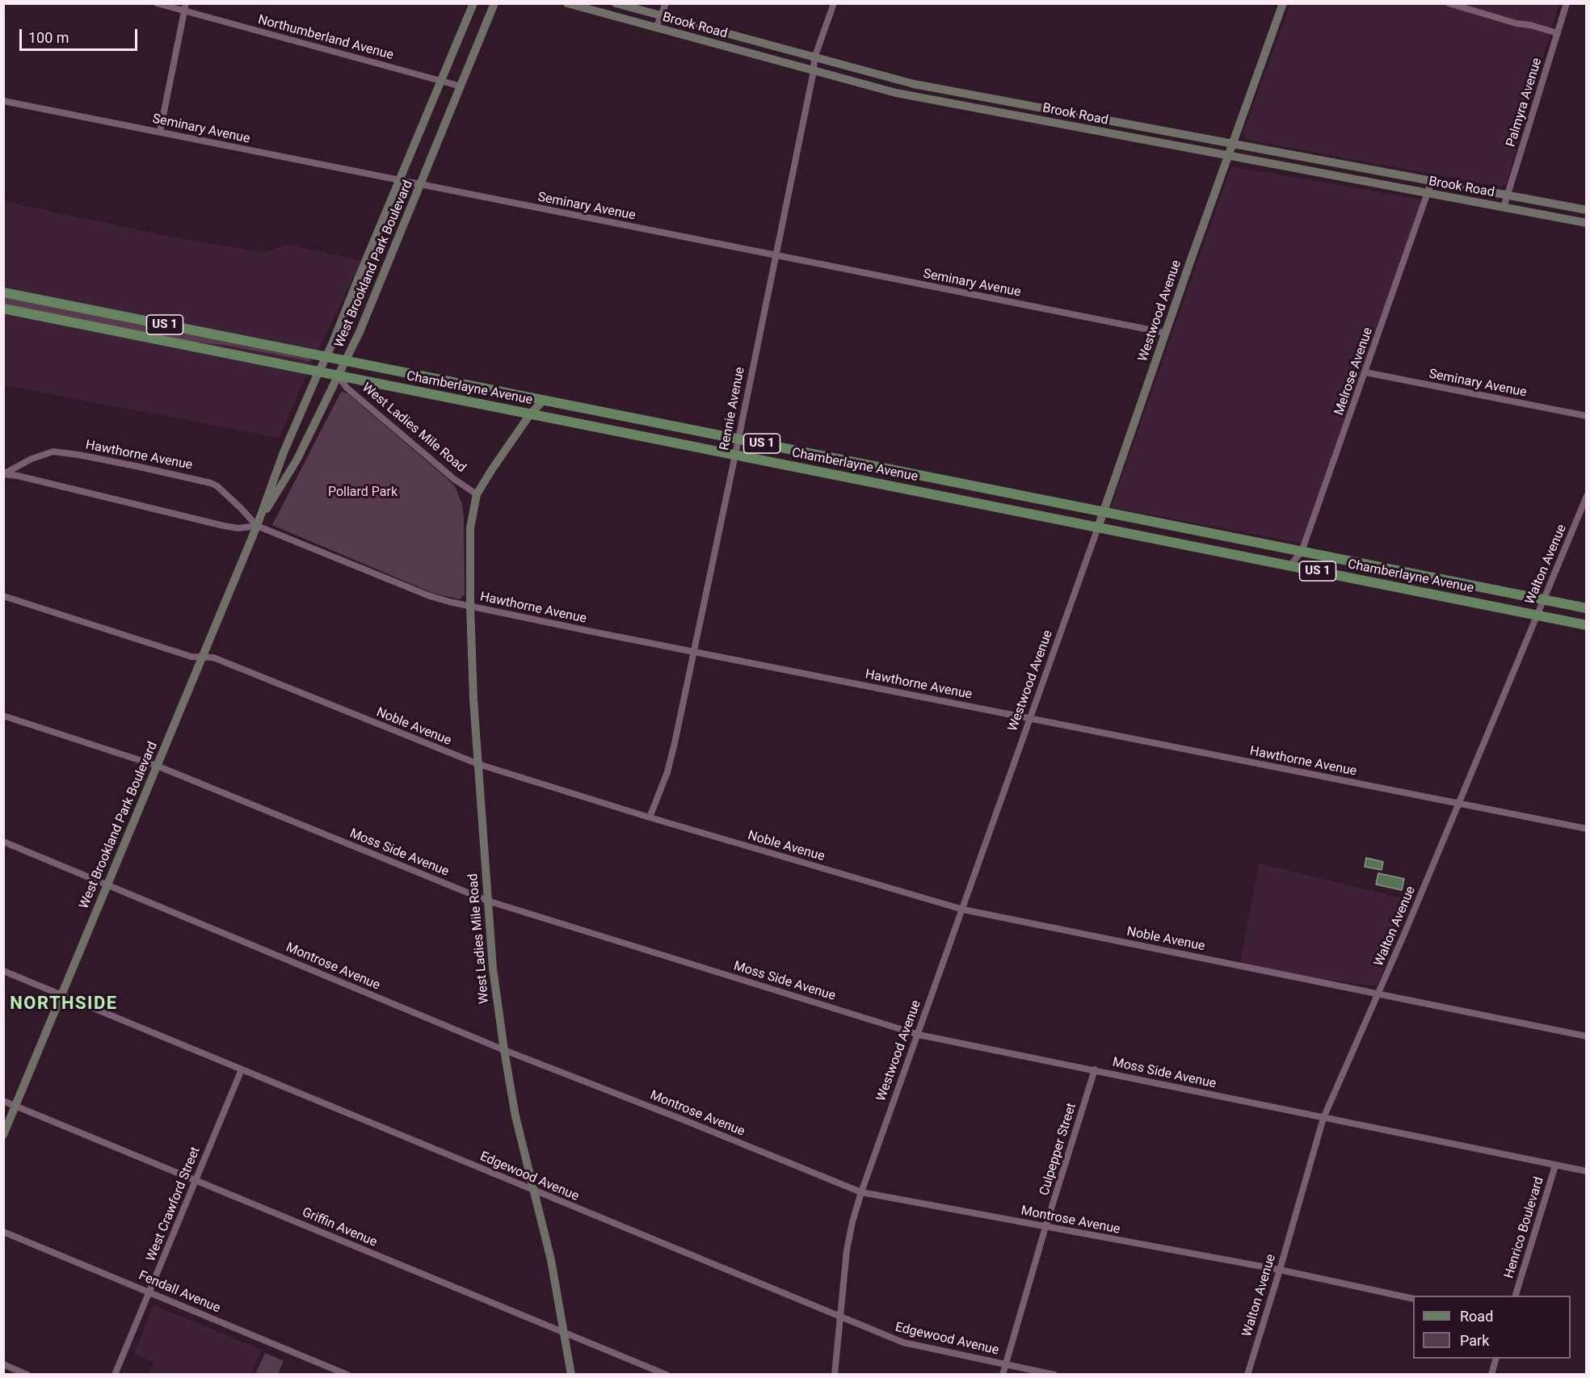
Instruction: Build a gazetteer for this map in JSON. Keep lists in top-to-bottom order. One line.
{"streets":{"main road":["Brook Road","West Brookland Park Boulevard","Westwood Avenue","US 1","Chamberlayne Avenue","West Ladies Mile Road"],"street":["Northumberland Avenue","Palmyra Avenue","Seminary Avenue","Melrose Avenue","Rennie Avenue","Hawthorne Avenue","Walton Avenue","Noble Avenue","Moss Side Avenue","Montrose Avenue","Culpepper Street","Edgewood Avenue","West Crawford Street","Griffin Avenue","Henrico Boulevard","Fendall Avenue"]},"crossings":[["Brook Road","Palmyra Avenue"],["Brook Road","Westwood Avenue"],["Brook Road","Melrose Avenue"],["Brook Road","Rennie Avenue"],["Northumberland Avenue","West Brookland Park Boulevard"],["Seminary Avenue","West Brookland Park Boulevard"],["Seminary Avenue","Westwood Avenue"],["Seminary Avenue","Melrose Avenue"],["Seminary Avenue","Rennie Avenue"],["West Brookland Park Boulevard","Chamberlayne Avenue"],["West Brookland Park Boulevard","West Ladies Mile Road"],["West Brookland Park Boulevard","Hawthorne Avenue"],["West Brookland Park Boulevard","Noble Avenue"],["West Brookland Park Boulevard","Moss Side Avenue"],["West Brookland Park Boulevard","Montrose Avenue"],["West Brookland Park Boulevard","Edgewood Avenue"],["West Brookland Park Boulevard","Griffin Avenue"],["Westwood Avenue","Chamberlayne Avenue"],["Westwood Avenue","Hawthorne Avenue"],["Westwood Avenue","Noble Avenue"],["Westwood Avenue","Moss Side Avenue"],["Westwood Avenue","Montrose Avenue"],["Westwood Avenue","Edgewood Avenue"],["Melrose Avenue","Chamberlayne Avenue"],["Chamberlayne Avenue","Rennie Avenue"],["Chamberlayne Avenue","West Ladies Mile Road"],["Chamberlayne Avenue","Walton Avenue"],["Rennie Avenue","Hawthorne Avenue"],["Rennie Avenue","Noble Avenue"],["West Ladies Mile Road","Hawthorne Avenue"],["West Ladies Mile Road","Noble Avenue"],["West Ladies Mile Road","Moss Side Avenue"],["West Ladies Mile Road","Montrose Avenue"],["West Ladies Mile Road","Edgewood Avenue"],["West Ladies Mile Road","Griffin Avenue"],["Hawthorne Avenue","Walton Avenue"],["Walton Avenue","Noble Avenue"],["Walton Avenue","Moss Side Avenue"],["Walton Avenue","Montrose Avenue"],["Moss Side Avenue","Culpepper Street"],["Moss Side Avenue","Henrico Boulevard"],["Montrose Avenue","Culpepper Street"],["Culpepper Street","Edgewood Avenue"],["Edgewood Avenue","West Crawford Street"],["West Crawford Street","Griffin Avenue"],["West Crawford Street","Fendall Avenue"]],"districts":["NORTHSIDE"],"parks":["Pollard Park"],"legend":["Road","Park"],"scale_bar":"100 m"}
